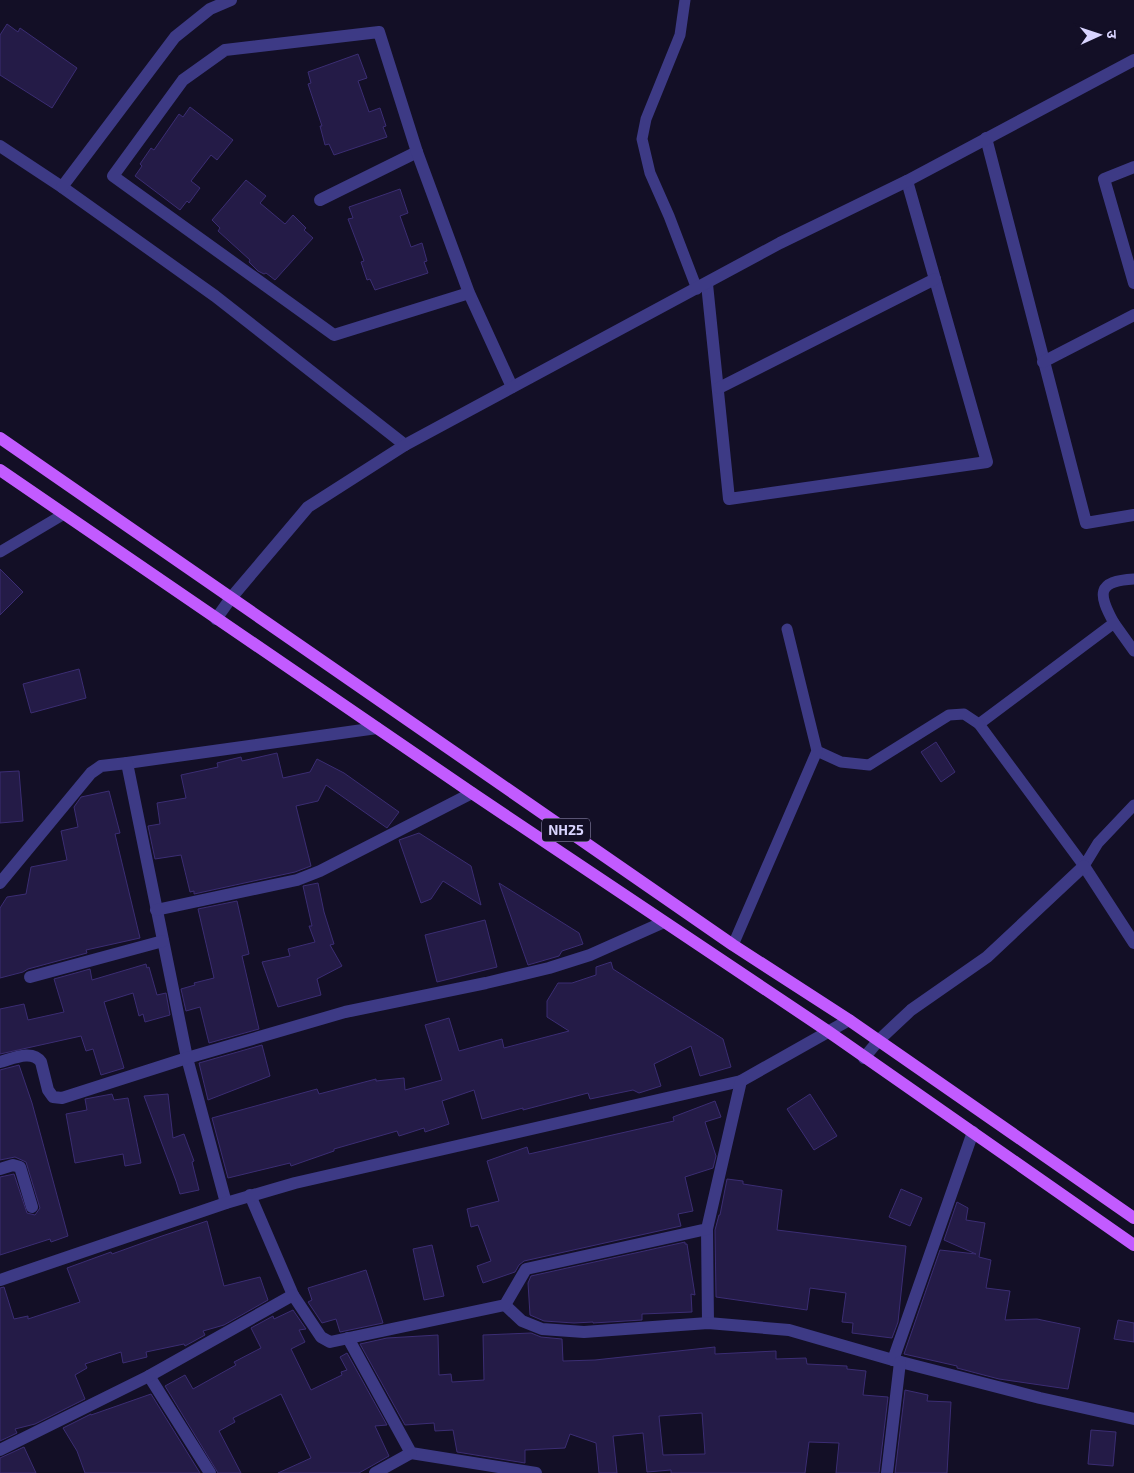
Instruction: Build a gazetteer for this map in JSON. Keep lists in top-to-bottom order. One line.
{"streets":{"main road":["NH25"]},"north":"right"}
